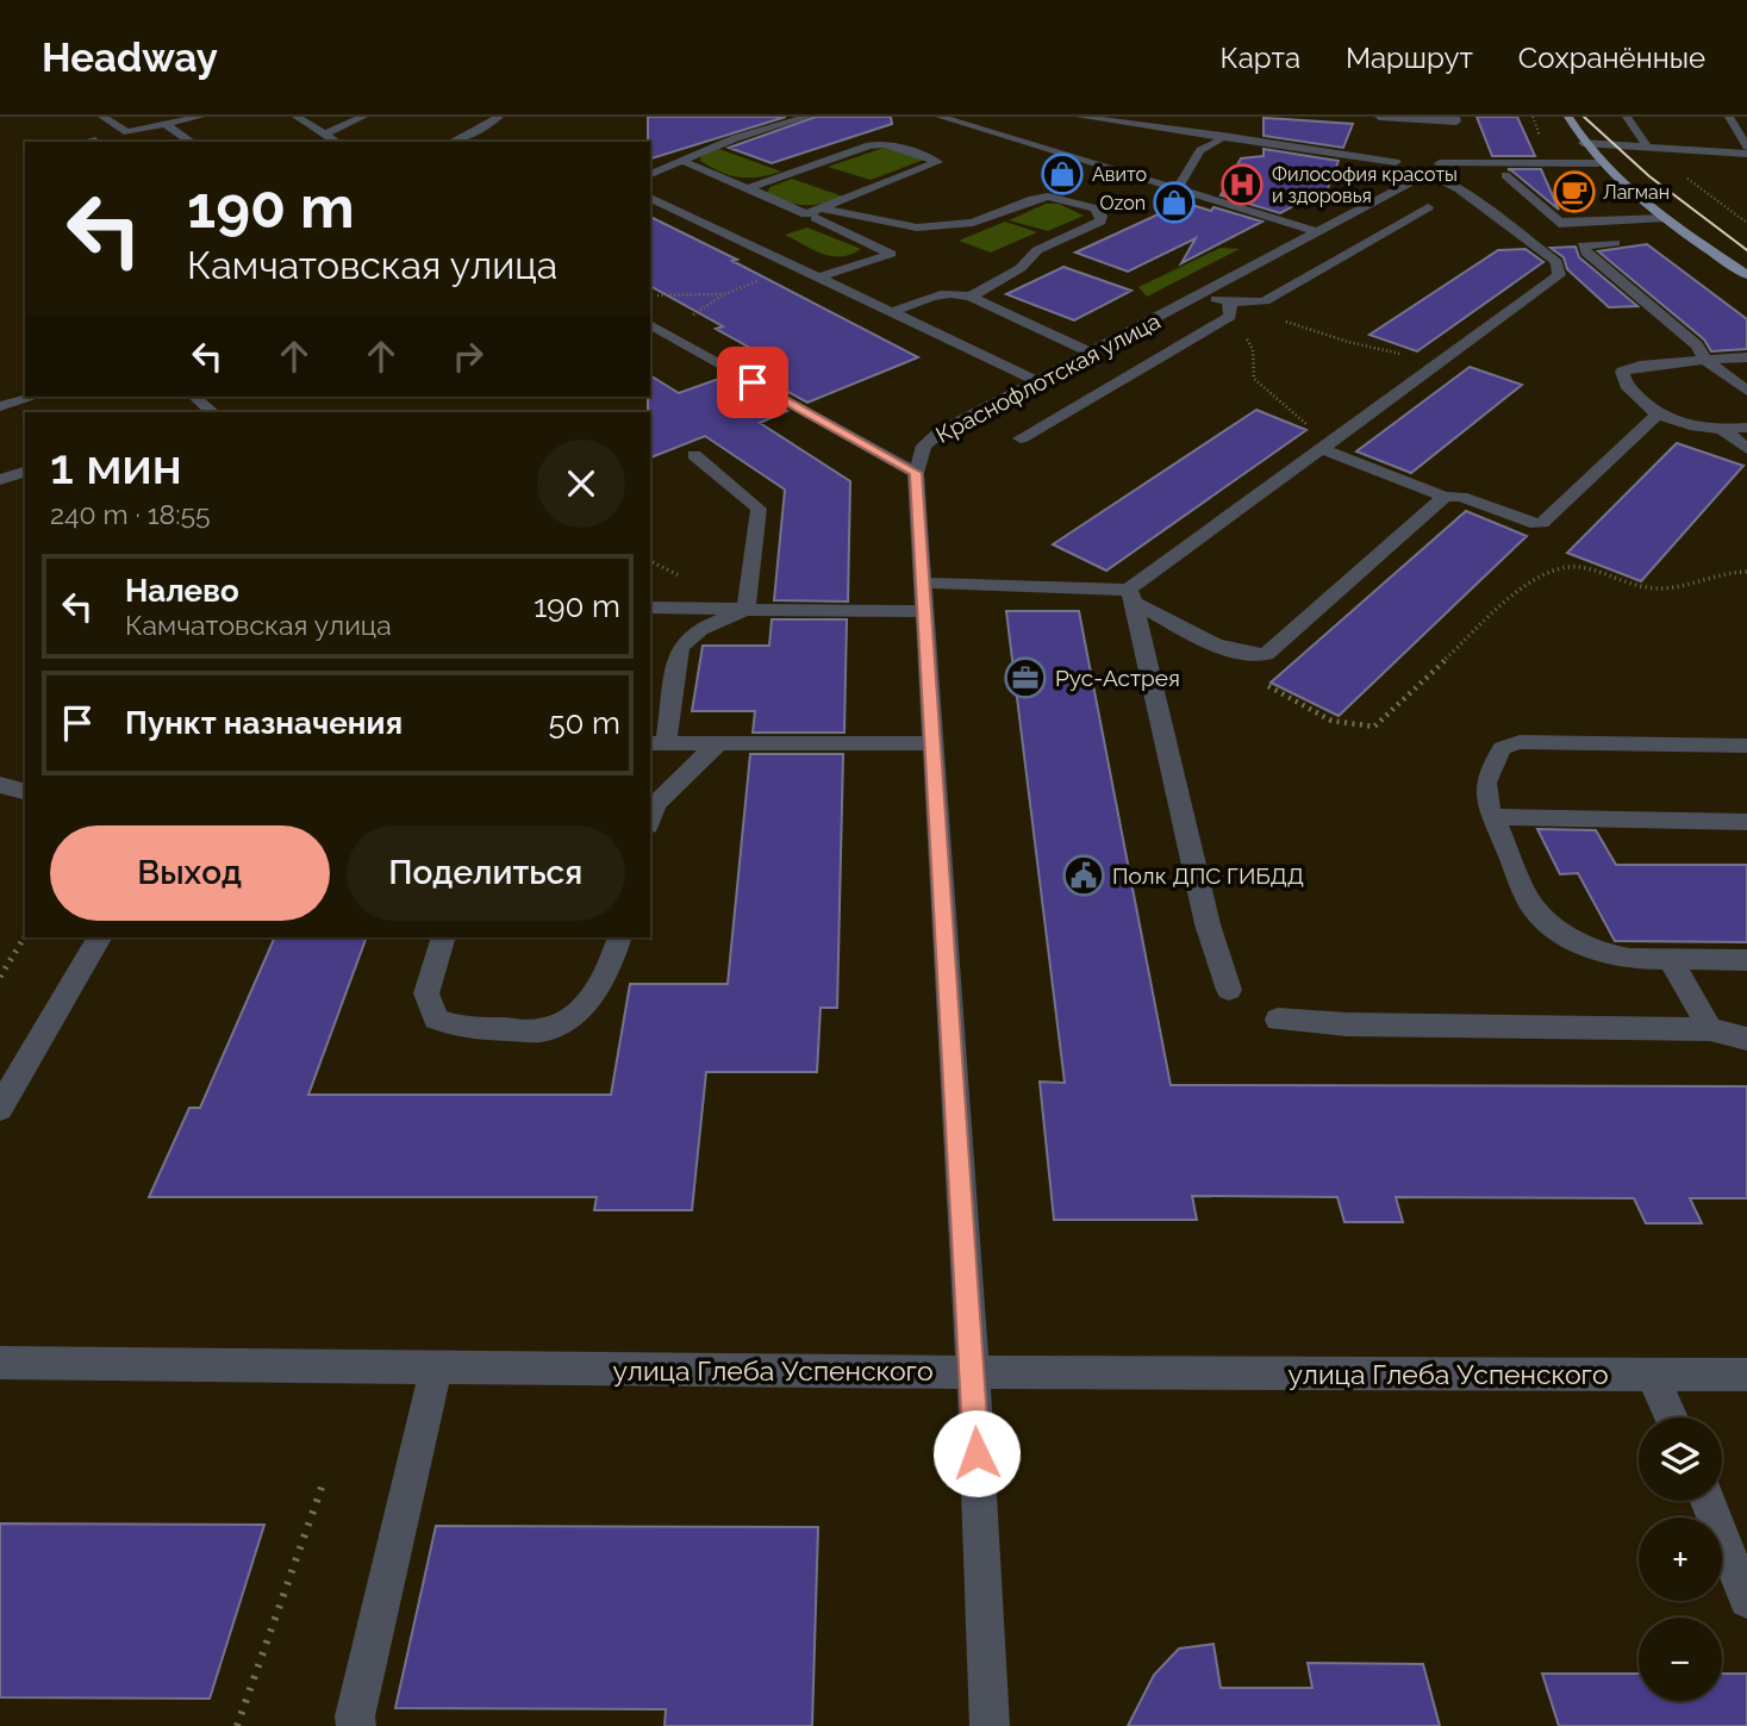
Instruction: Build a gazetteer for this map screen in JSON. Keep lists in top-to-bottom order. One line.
{"streets":{"street":["Краснофлотская улица","улица Глеба Успенского"]},"places":{"shop":["Авито","Ozon"],"hospital":["Философия красоты и здоровья"],"cafe":["Лагман"],"office":["Рус-Астрея"],"public building":["Полк ДПС ГИБДД"]},"page":{"header":"Headway","nav":["Карта","Маршрут","Сохранённые"],"turn":["190 m","Камчатовская улица"],"heading":["1 мин","240 m · 18:55"],"list":[{"name":"Налево","note":"Камчатовская улица","value":"190 m"},{"name":"Пункт назначения","value":"50 m"}],"buttons":["Выход","Поделиться"],"map_buttons":["+","−"]}}
